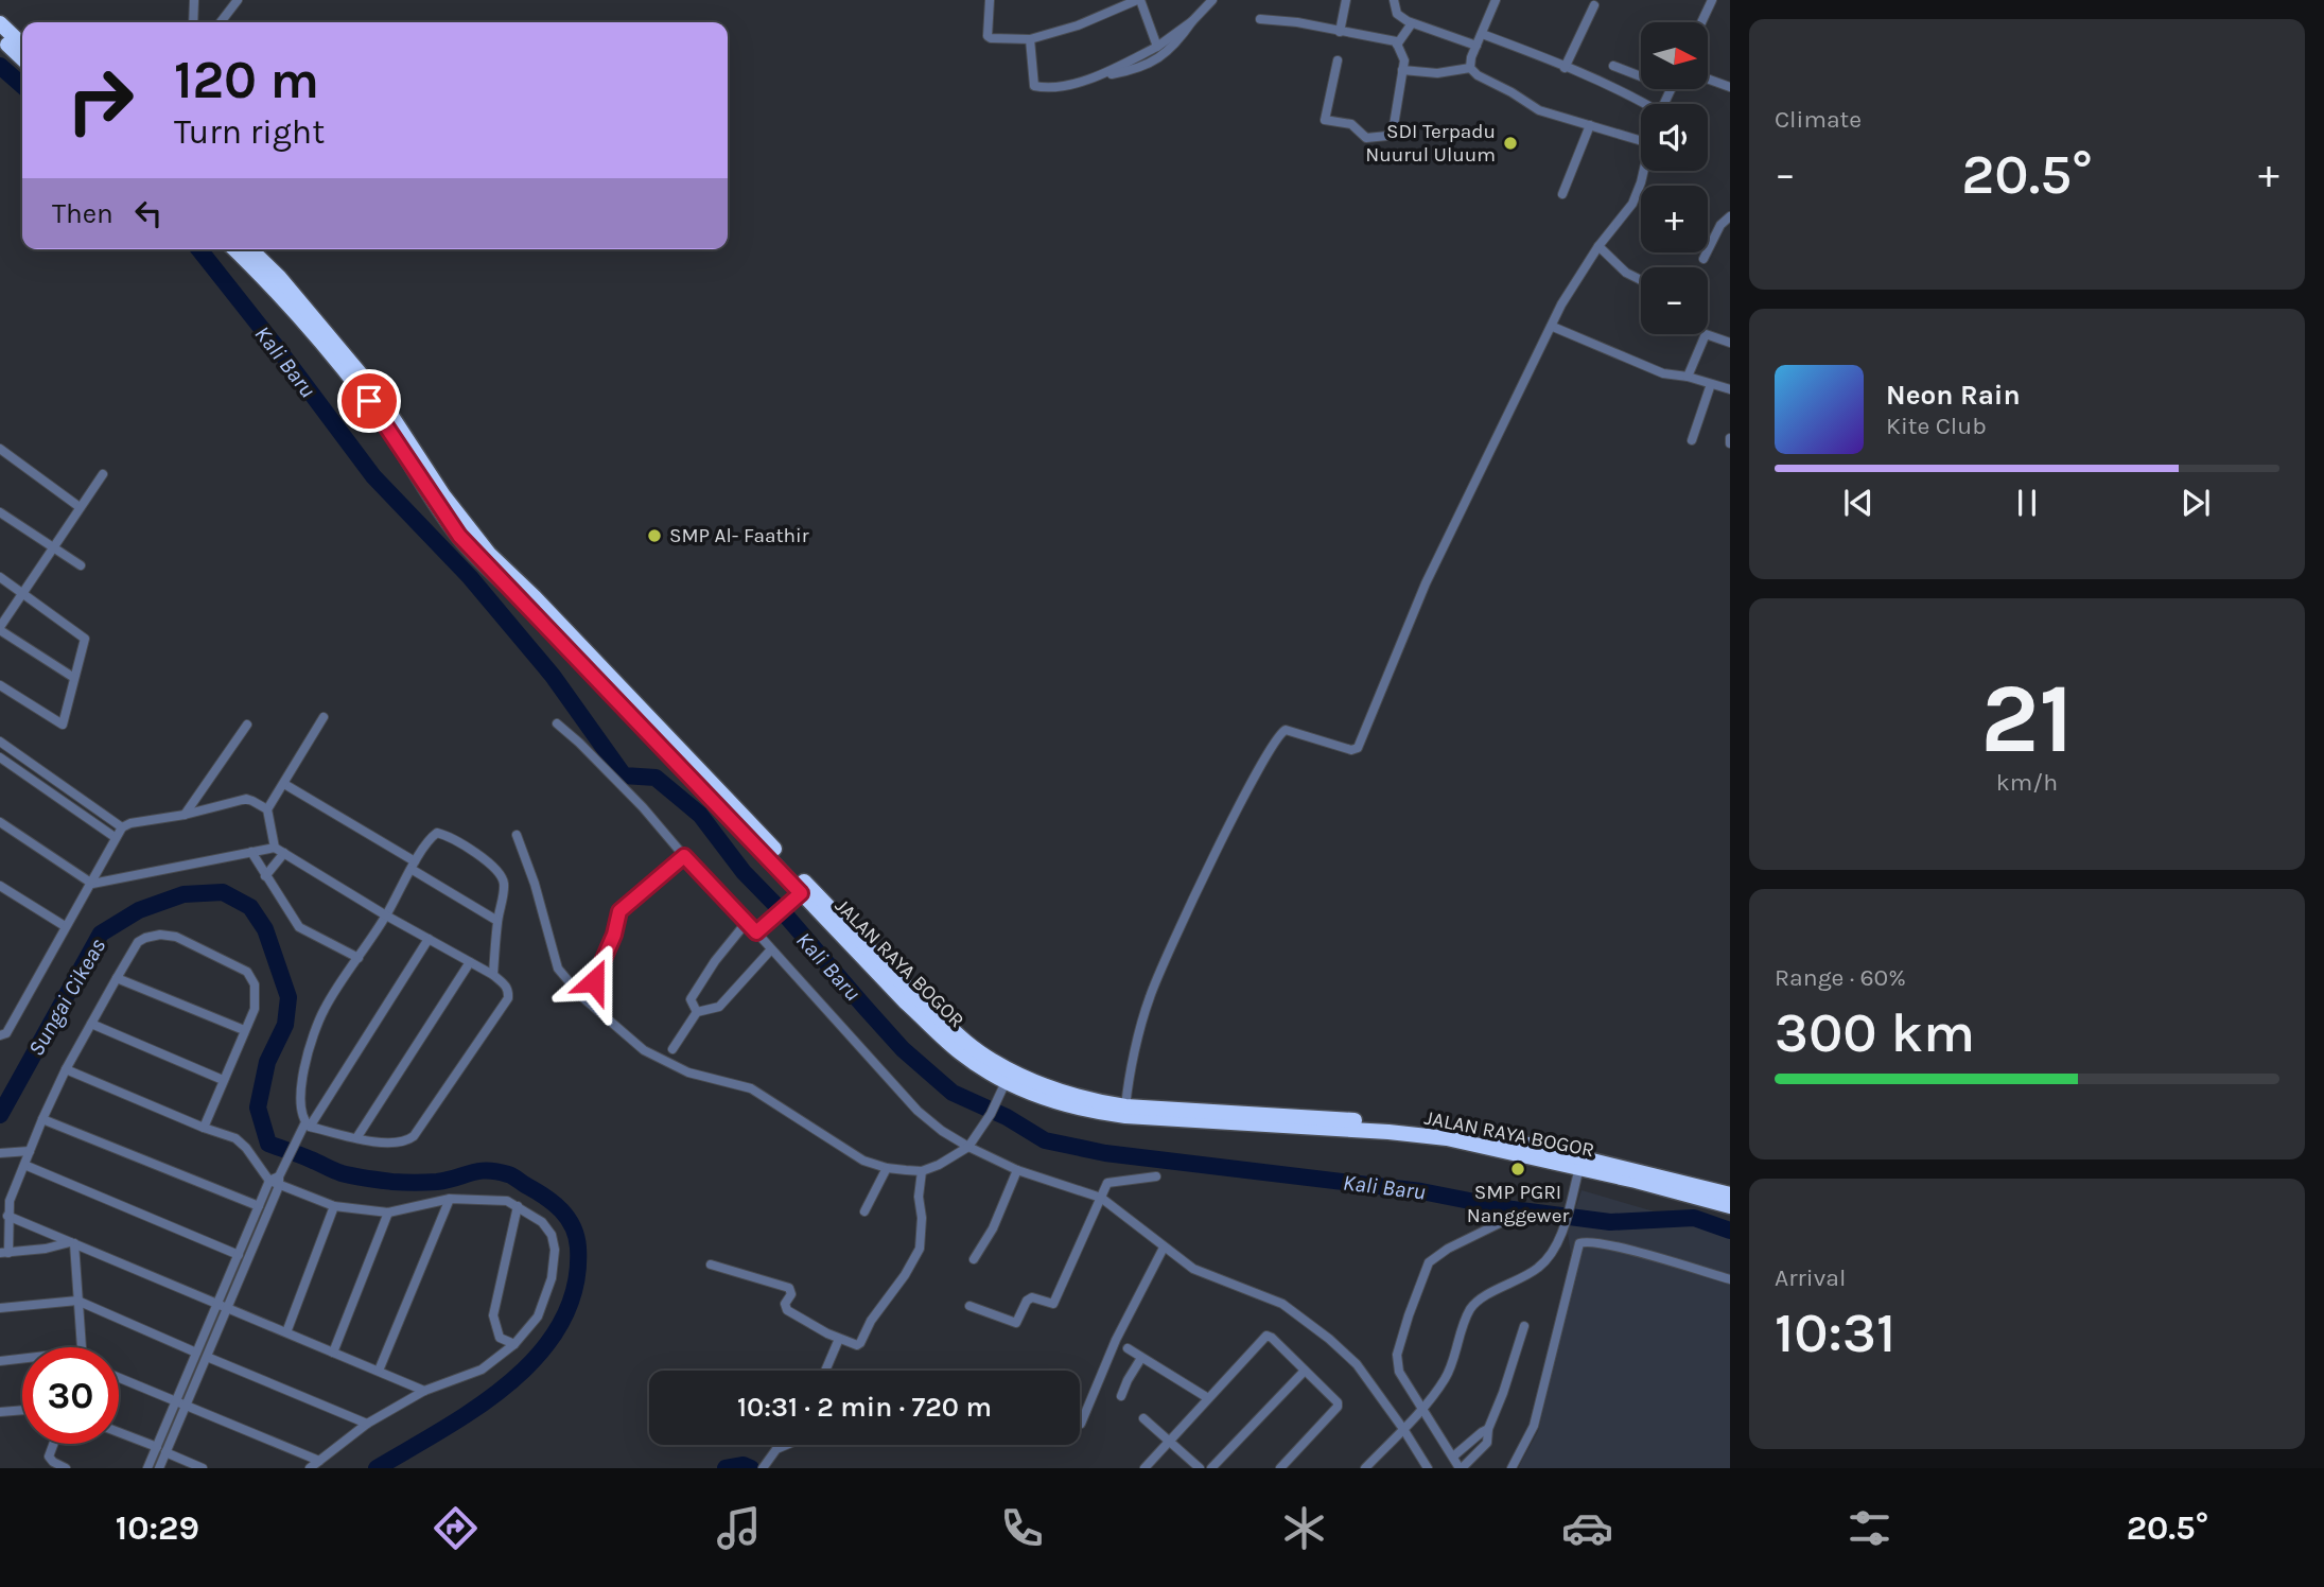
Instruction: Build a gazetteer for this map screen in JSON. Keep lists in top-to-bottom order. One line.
{"streets":{"highway":["JALAN RAYA BOGOR"]},"water":["Kali Baru","Sungai Cikeas"],"places":["SDI Terpadu Nuurul Uluum","SMP Al- Faathir","SMP PGRI Nanggewer"],"north":"right","page":{"tile":["Climate",["21","km/h"],["Range · 60%","300 km"],["Arrival","10:31"]],"map_buttons":["+","−"],"turn":["120 m","Turn right"],"heat":["−","20.5°","+"],"then":"Then","song":["Neon Rain","Kite Club"],"limit":"30","trip":"10:31 · 2 min · 720 m","tabs":["10:29","20.5°"]}}
